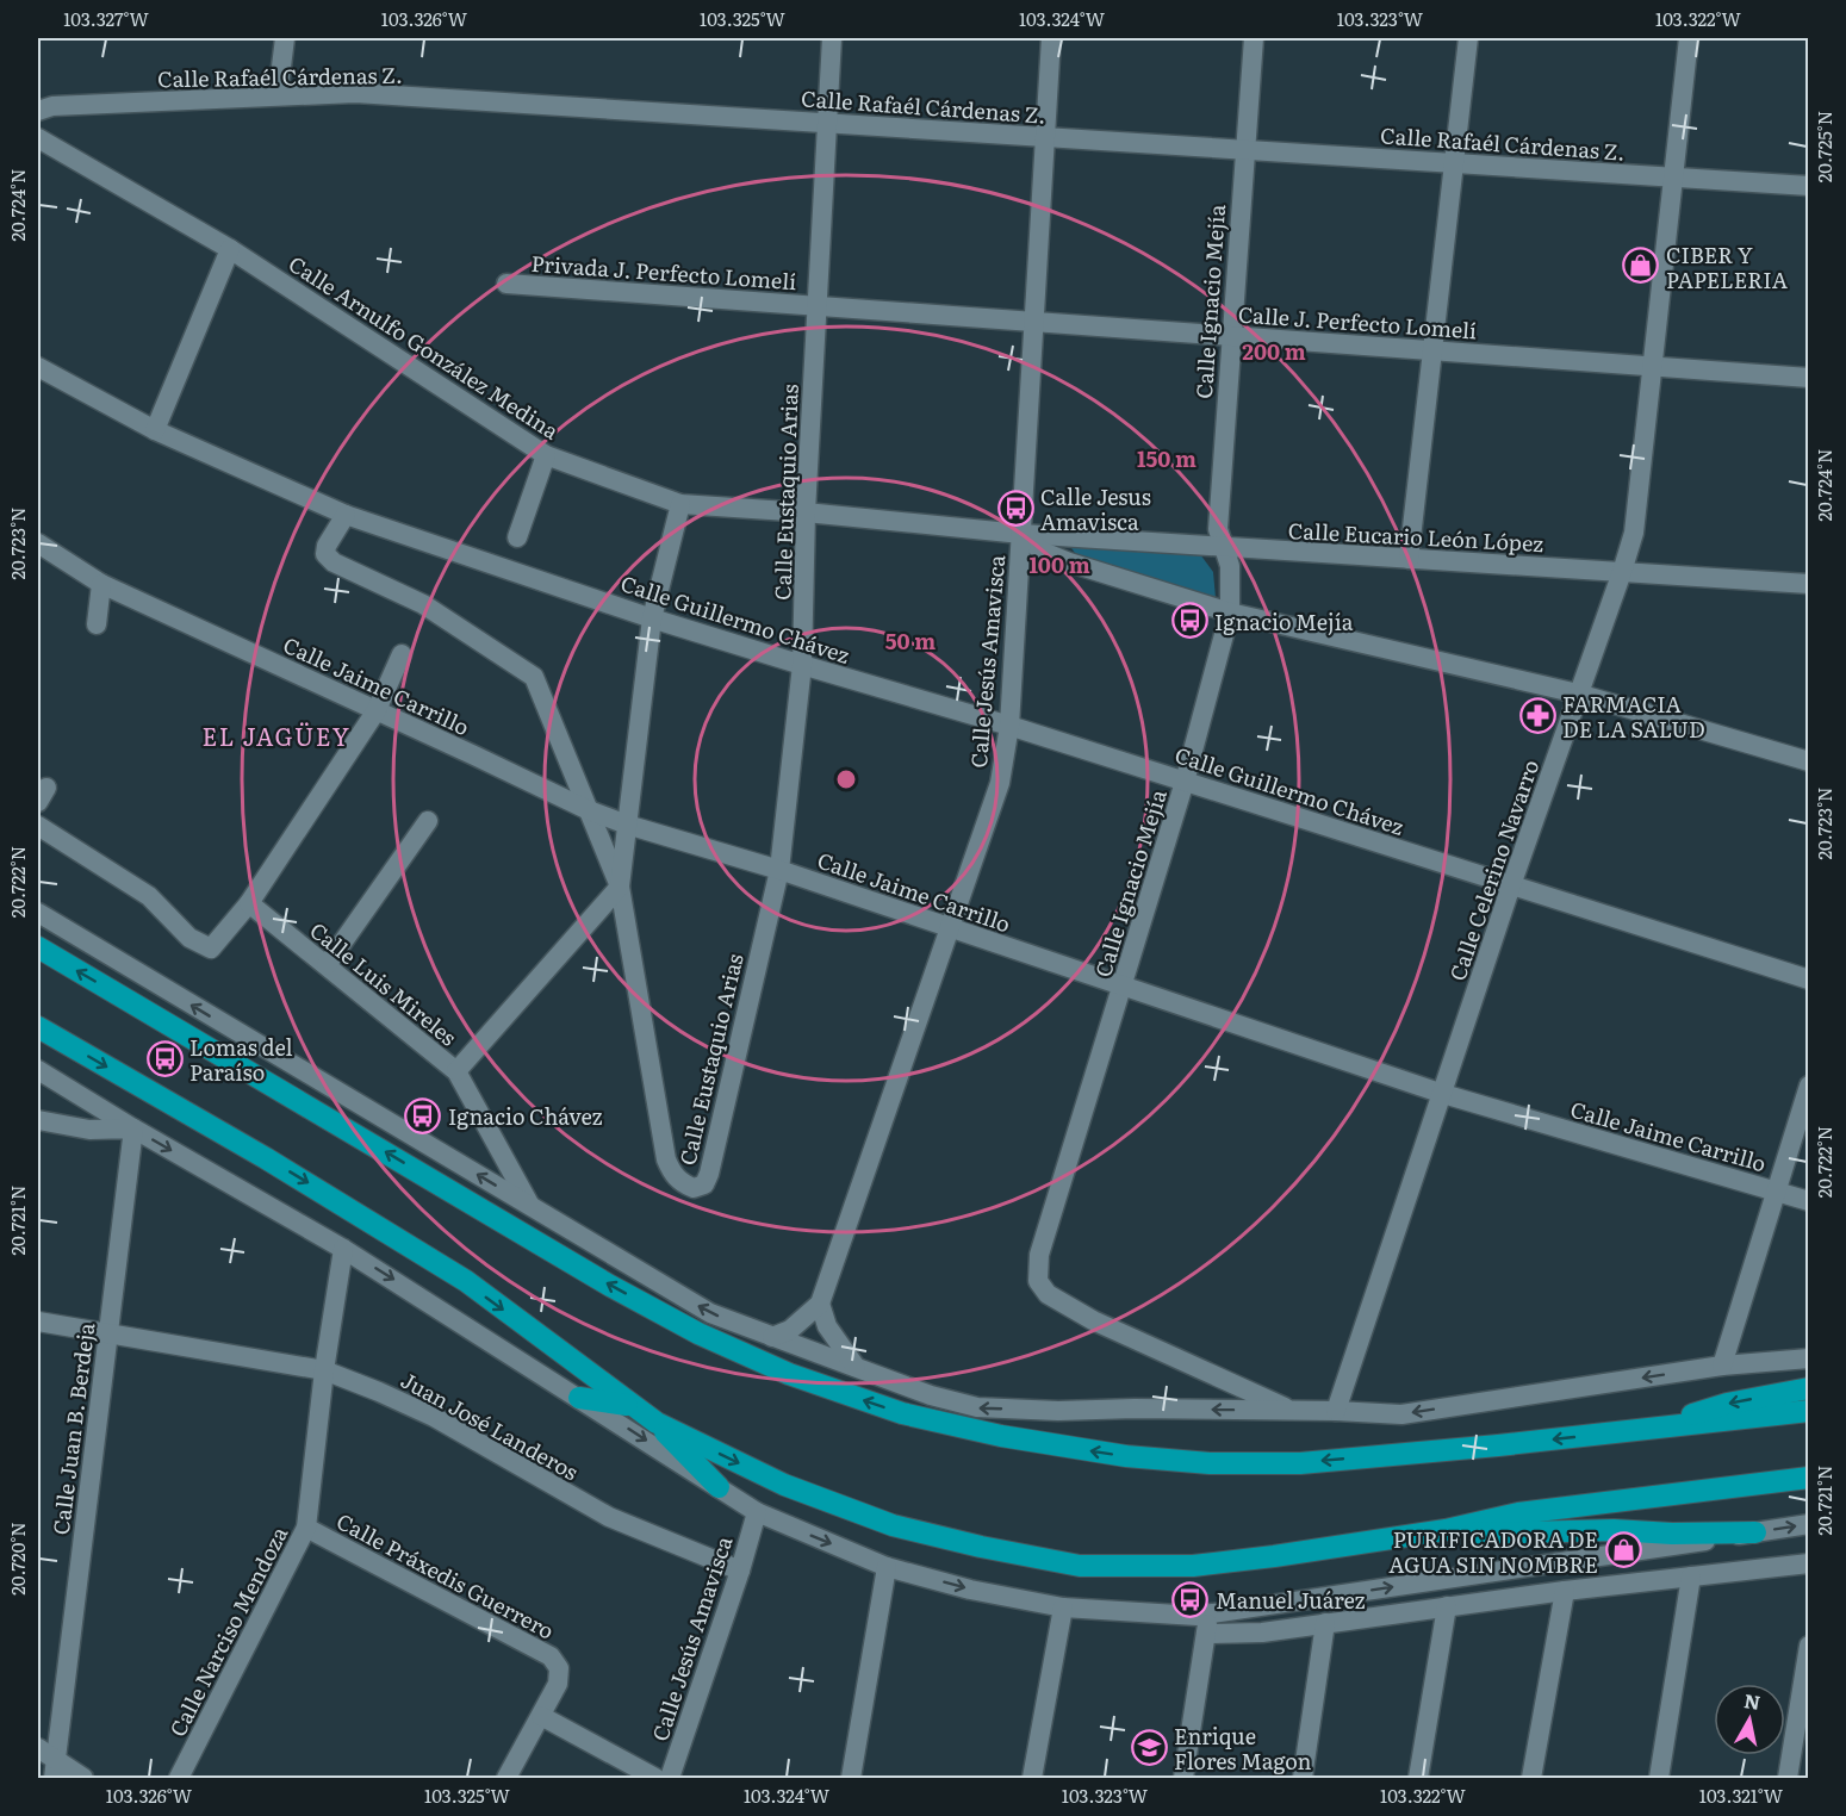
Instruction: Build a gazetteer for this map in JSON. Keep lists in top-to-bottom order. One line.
{"streets":{"street":["Calle Rafaél Cárdenas Z.","Privada J. Perfecto Lomelí","Calle Ignacio Mejía","Calle J. Perfecto Lomelí","Calle Arnulfo González Medina","Calle Eustaquio Arias","Calle Eucario León López","Calle Guillermo Chávez","Calle Jesús Amavisca","Calle Jaime Carrillo","Calle Celerino Navarro","Calle Luis Mireles","Juan José Landeros","Calle Juan B. Berdeja","Calle Práxedis Guerrero","Calle Narciso Mendoza"]},"crossings":[["Calle Rafaél Cárdenas Z.","Calle Ignacio Mejía"],["Calle Rafaél Cárdenas Z.","Calle Eustaquio Arias"],["Calle Rafaél Cárdenas Z.","Calle Jesús Amavisca"],["Calle Rafaél Cárdenas Z.","Calle Celerino Navarro"],["Privada J. Perfecto Lomelí","Calle J. Perfecto Lomelí"],["Privada J. Perfecto Lomelí","Calle Eustaquio Arias"],["Calle Ignacio Mejía","Calle J. Perfecto Lomelí"],["Calle Ignacio Mejía","Calle Arnulfo González Medina"],["Calle Ignacio Mejía","Calle Eucario León López"],["Calle Ignacio Mejía","Calle Guillermo Chávez"],["Calle Ignacio Mejía","Calle Jaime Carrillo"],["Calle J. Perfecto Lomelí","Calle Eustaquio Arias"],["Calle J. Perfecto Lomelí","Calle Jesús Amavisca"],["Calle J. Perfecto Lomelí","Calle Celerino Navarro"],["Calle Arnulfo González Medina","Calle Eustaquio Arias"],["Calle Arnulfo González Medina","Calle Eucario León López"],["Calle Arnulfo González Medina","Calle Jesús Amavisca"],["Calle Arnulfo González Medina","Calle Celerino Navarro"],["Calle Eustaquio Arias","Calle Guillermo Chávez"],["Calle Eustaquio Arias","Calle Jaime Carrillo"],["Calle Eucario León López","Calle Jesús Amavisca"],["Calle Eucario León López","Calle Celerino Navarro"],["Calle Guillermo Chávez","Calle Jesús Amavisca"],["Calle Guillermo Chávez","Calle Celerino Navarro"],["Calle Jesús Amavisca","Calle Jaime Carrillo"],["Calle Jesús Amavisca","Juan José Landeros"],["Calle Jaime Carrillo","Calle Celerino Navarro"],["Juan José Landeros","Calle Juan B. Berdeja"],["Juan José Landeros","Calle Narciso Mendoza"],["Calle Práxedis Guerrero","Calle Narciso Mendoza"]],"districts":["EL JAGÜEY"],"places":{"shop":["CIBER Y PAPELERIA","PURIFICADORA DE AGUA SIN NOMBRE"],"bus stop":["Calle Jesus Amavisca","Ignacio Mejía","Lomas del Paraíso","Ignacio Chávez","Manuel Juárez"],"pharmacy":["FARMACIA DE LA SALUD"],"school or university":["Enrique Flores Magon"]},"north":"top","coordinates":["103.327°W","103.326°W","103.325°W","103.324°W","103.323°W","103.322°W","20.725°N","20.724°N","20.723°N","20.722°N","20.721°N","20.720°N","103.321°W"],"rings":["200 m","150 m","100 m","50 m"]}
